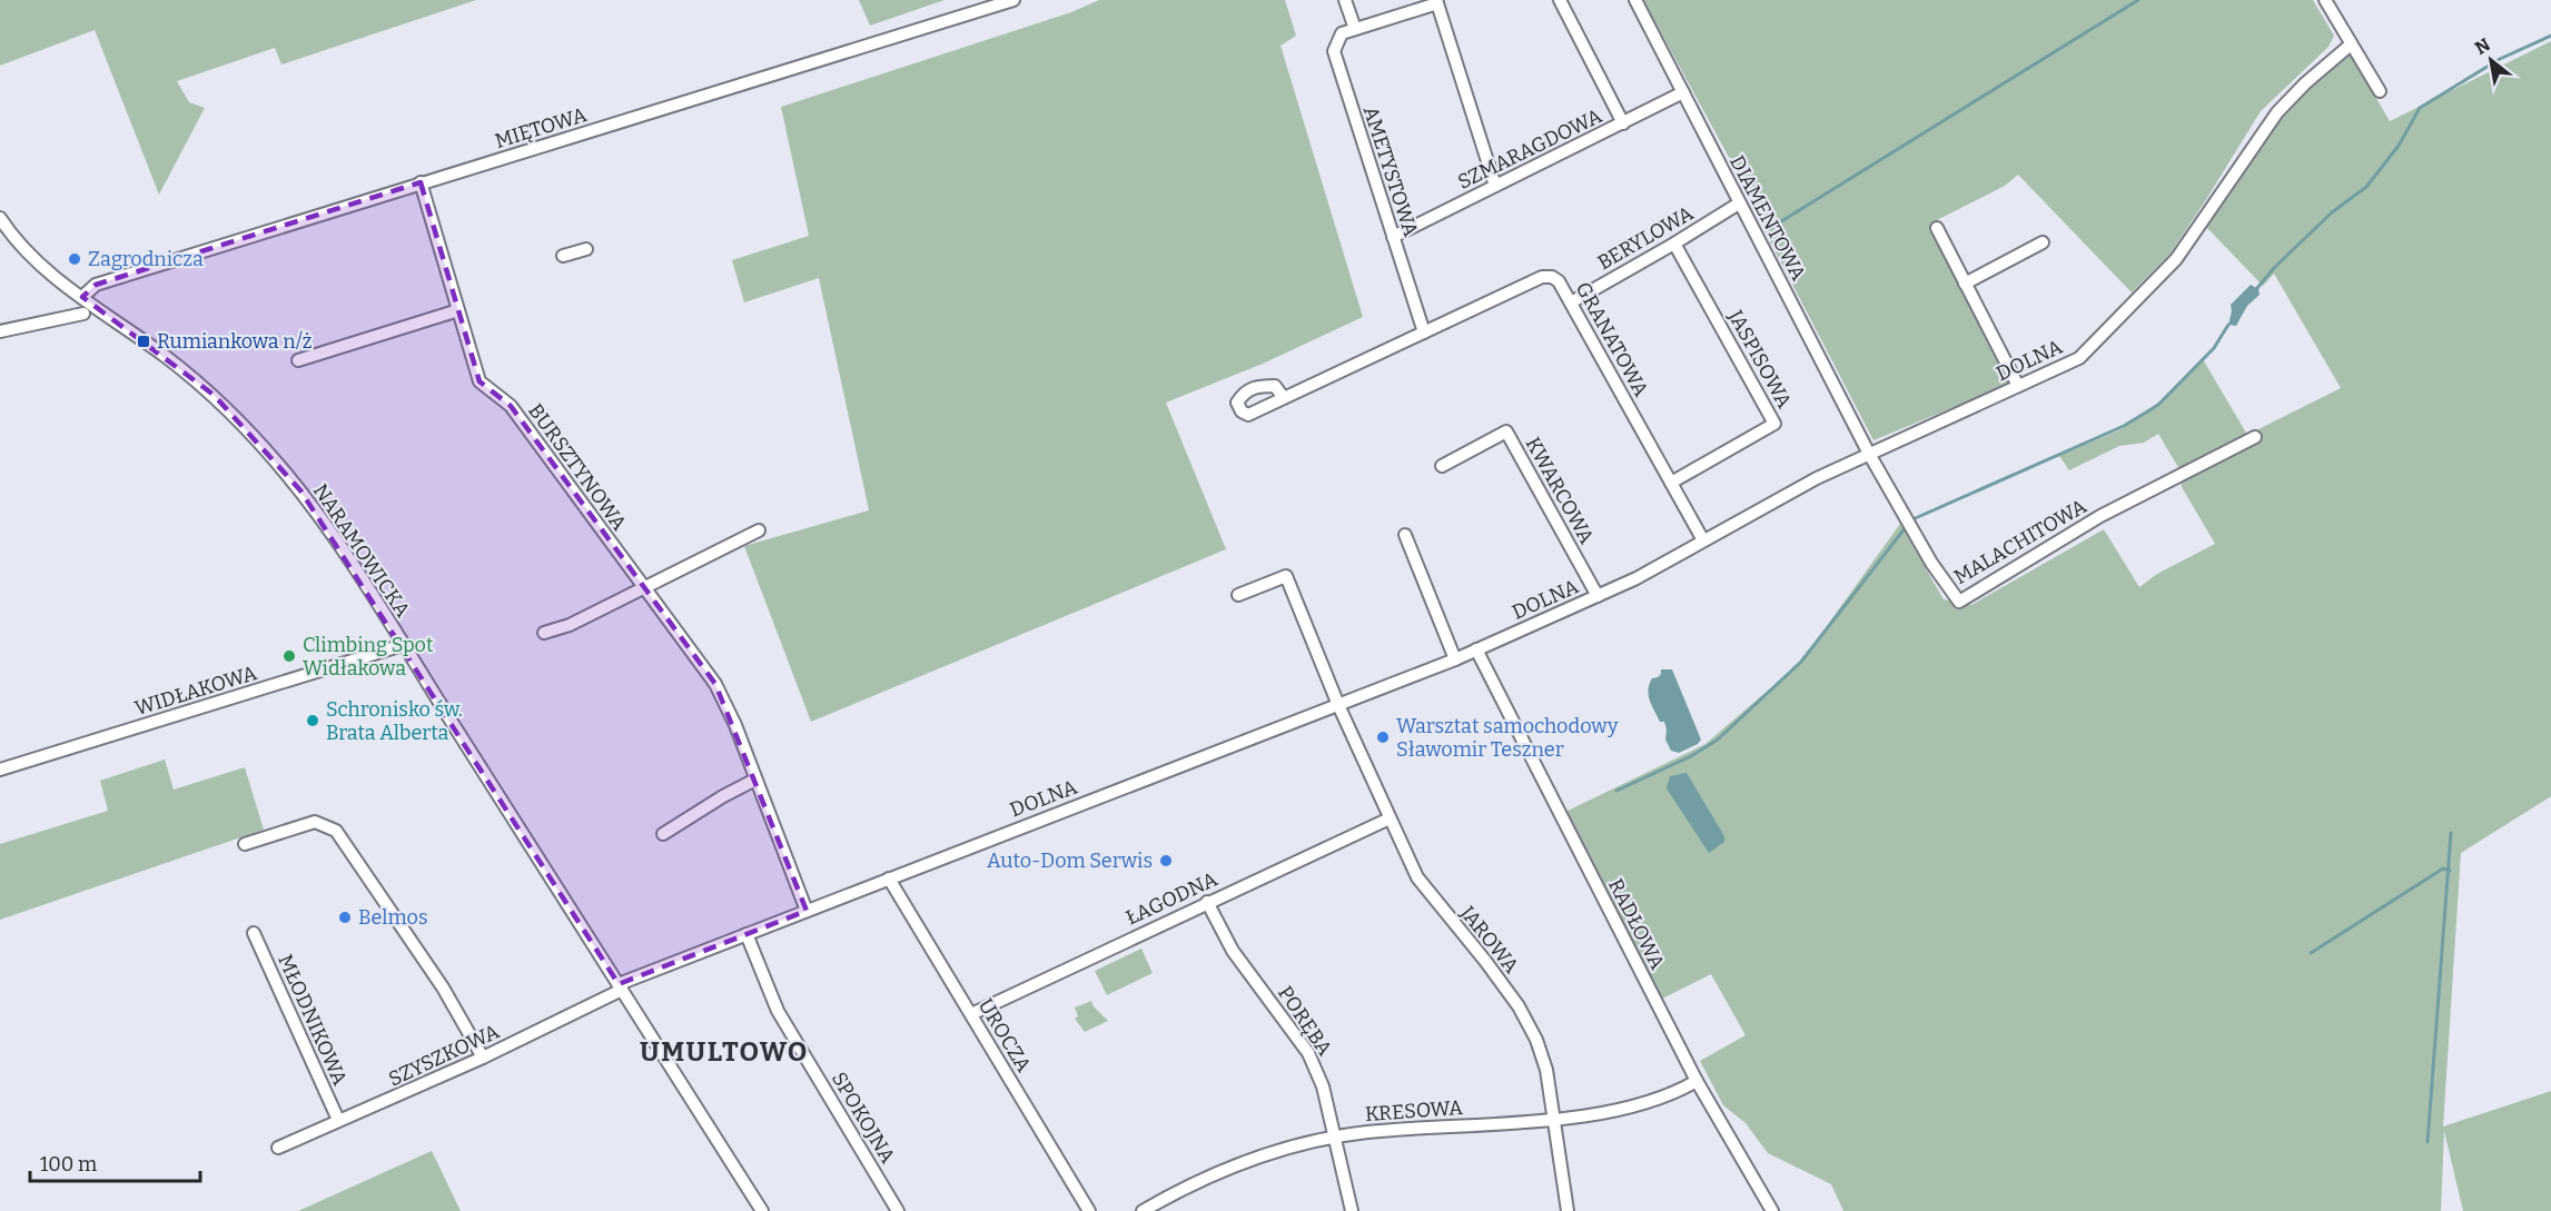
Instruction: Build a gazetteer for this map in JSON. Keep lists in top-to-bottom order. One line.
{"streets":{"street":["MIĘTOWA","SZMARAGDOWA","AMETYSTOWA","DIAMENTOWA","BERYLOWA","GRANATOWA","JASPISOWA","DOLNA","BURSZTYNOWA","KWARCOWA","MALACHITOWA","NARAMOWICKA","WIDŁAKOWA","ŁAGODNA","RADŁOWA","JAROWA","MŁODNIKOWA","PORĘBA","UROCZA","SZYSZKOWA","KRESOWA","SPOKOJNA"]},"crossings":[["MIĘTOWA","BURSZTYNOWA"],["MIĘTOWA","NARAMOWICKA"],["SZMARAGDOWA","AMETYSTOWA"],["SZMARAGDOWA","DIAMENTOWA"],["AMETYSTOWA","GRANATOWA"],["DIAMENTOWA","BERYLOWA"],["DIAMENTOWA","DOLNA"],["DIAMENTOWA","MALACHITOWA"],["BERYLOWA","GRANATOWA"],["BERYLOWA","JASPISOWA"],["GRANATOWA","JASPISOWA"],["GRANATOWA","DOLNA"],["DOLNA","BURSZTYNOWA"],["DOLNA","KWARCOWA"],["DOLNA","MALACHITOWA"],["DOLNA","NARAMOWICKA"],["DOLNA","RADŁOWA"],["DOLNA","JAROWA"],["DOLNA","UROCZA"],["DOLNA","SZYSZKOWA"],["DOLNA","SPOKOJNA"],["NARAMOWICKA","WIDŁAKOWA"],["NARAMOWICKA","SZYSZKOWA"],["ŁAGODNA","JAROWA"],["ŁAGODNA","PORĘBA"],["ŁAGODNA","UROCZA"],["RADŁOWA","KRESOWA"],["JAROWA","KRESOWA"],["MŁODNIKOWA","SZYSZKOWA"],["PORĘBA","KRESOWA"]],"districts":["UMULTOWO"],"places":{"other":["Zagrodnicza","Climbing Spot Widłakowa","Schronisko św. Brata Alberta","Warsztat samochodowy Sławomir Teszner","Auto-Dom Serwis","Belmos"],"transit":["Rumiankowa n/ż"]},"scale_bar":"100 m","north":"top left"}
